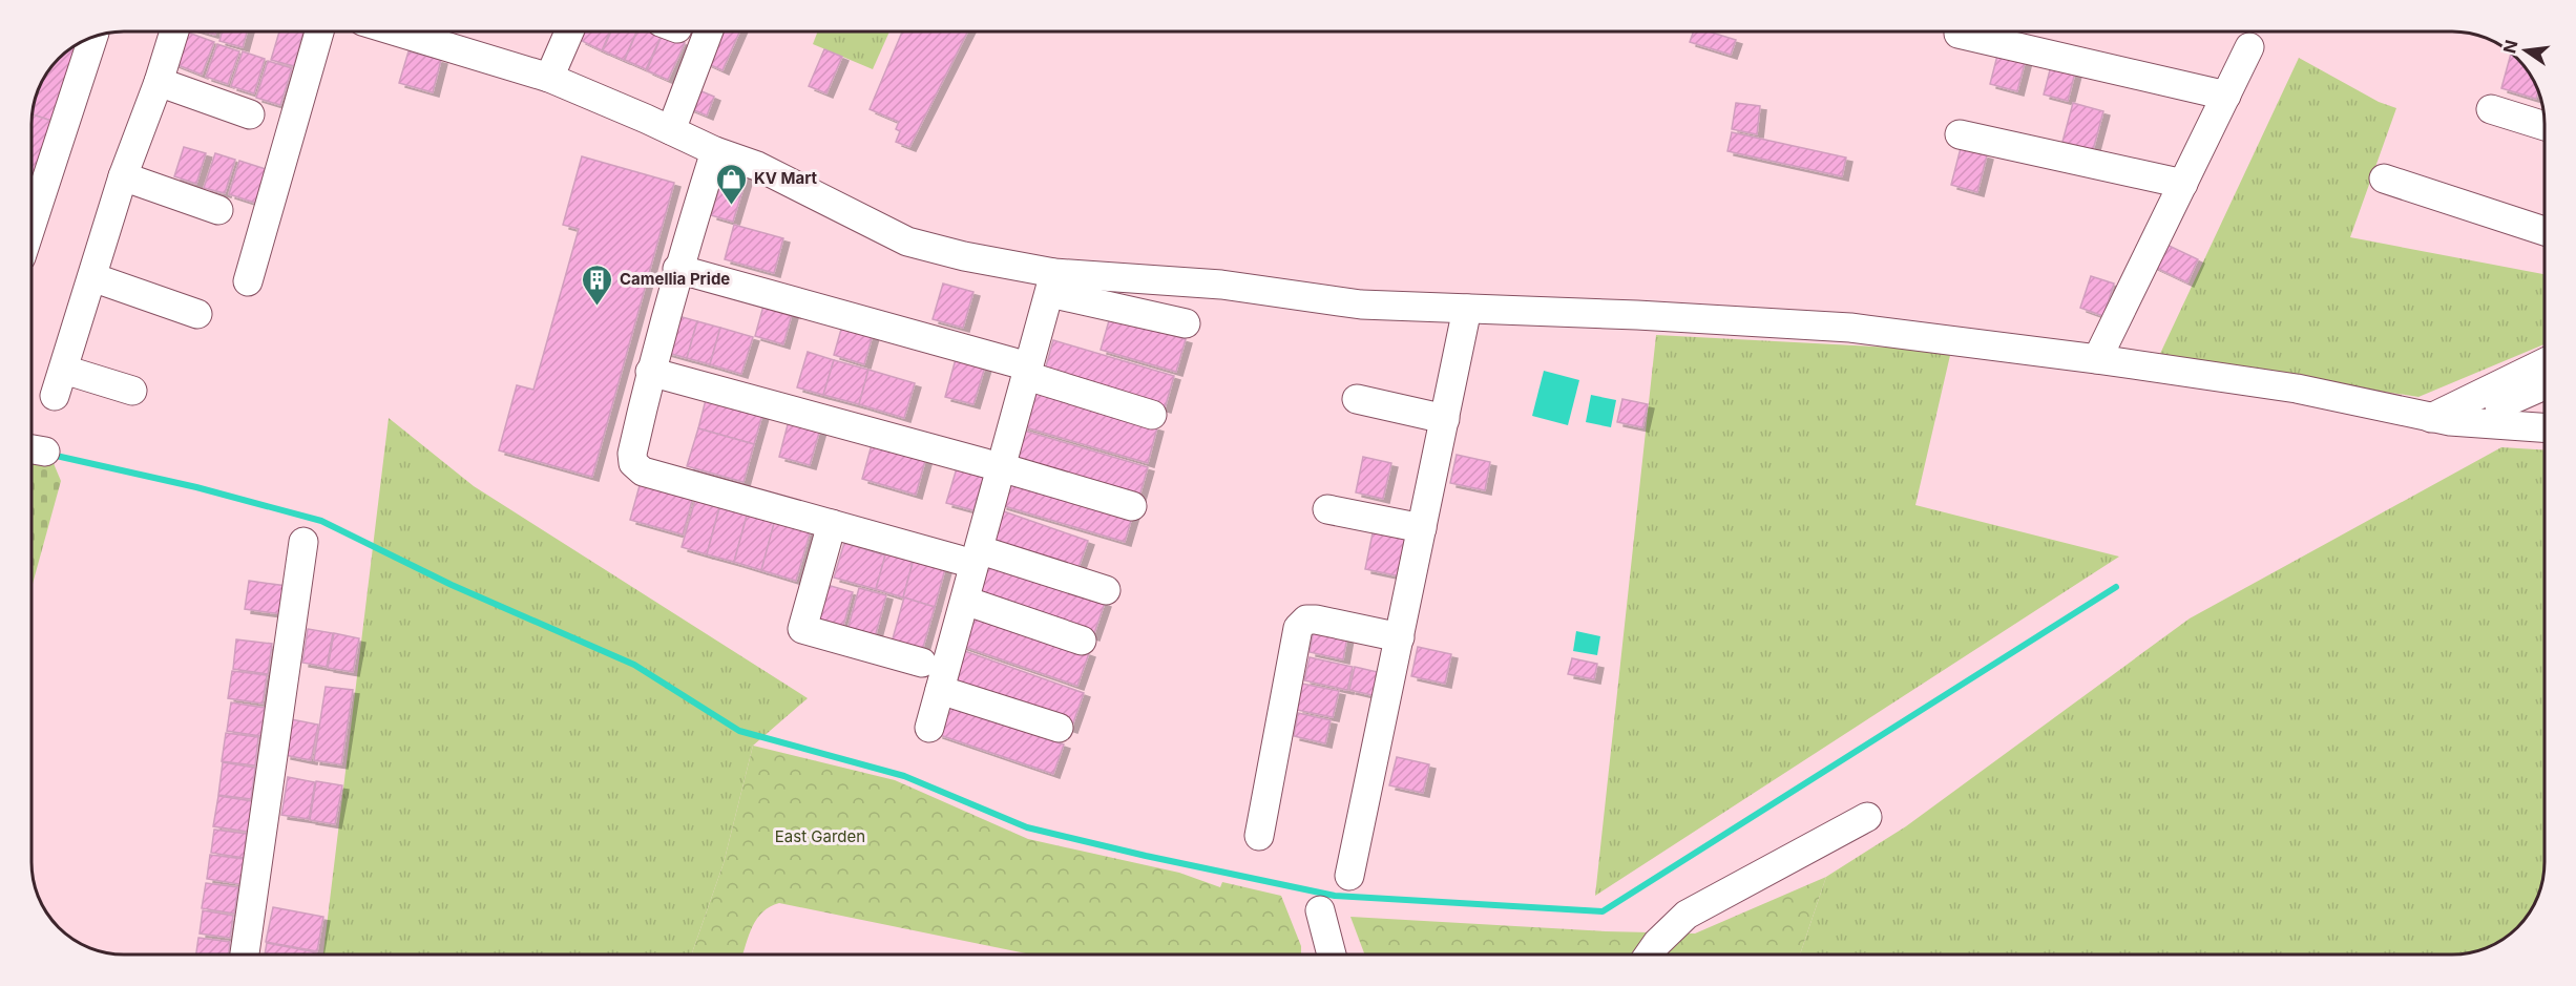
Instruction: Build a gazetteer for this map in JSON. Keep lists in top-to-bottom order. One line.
{"parks":["East Garden"],"places":{"shop":["KV Mart"],"building":["Camellia Pride"]},"north":"left"}
